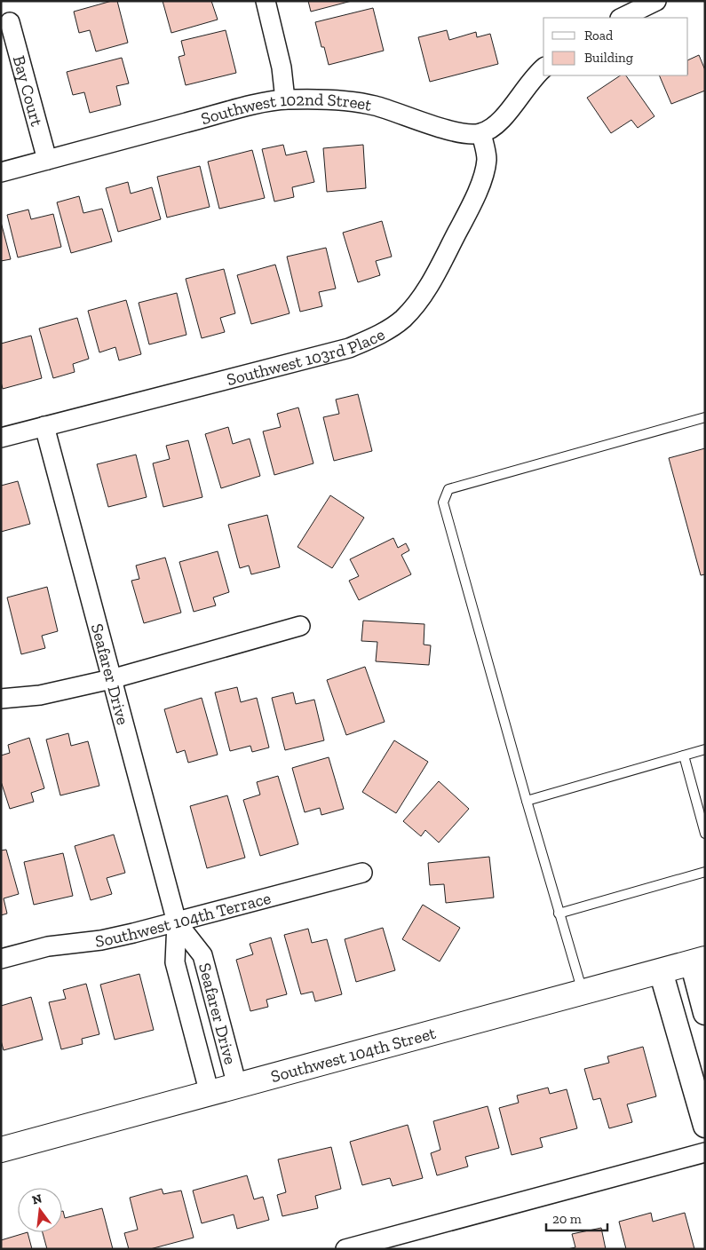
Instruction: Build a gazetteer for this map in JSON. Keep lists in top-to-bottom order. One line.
{"streets":{"main road":["Southwest 104th Street"],"street":["Bay Court","Southwest 102nd Street","Southwest 103rd Place","Seafarer Drive","Southwest 104th Terrace"]},"crossings":[["Bay Court","Southwest 102nd Street"],["Southwest 102nd Street","Southwest 103rd Place"],["Southwest 103rd Place","Seafarer Drive"],["Seafarer Drive","Southwest 104th Terrace"],["Seafarer Drive","Southwest 104th Street"]],"legend":["Road","Building"],"scale_bar":"20 m","north":"top"}
